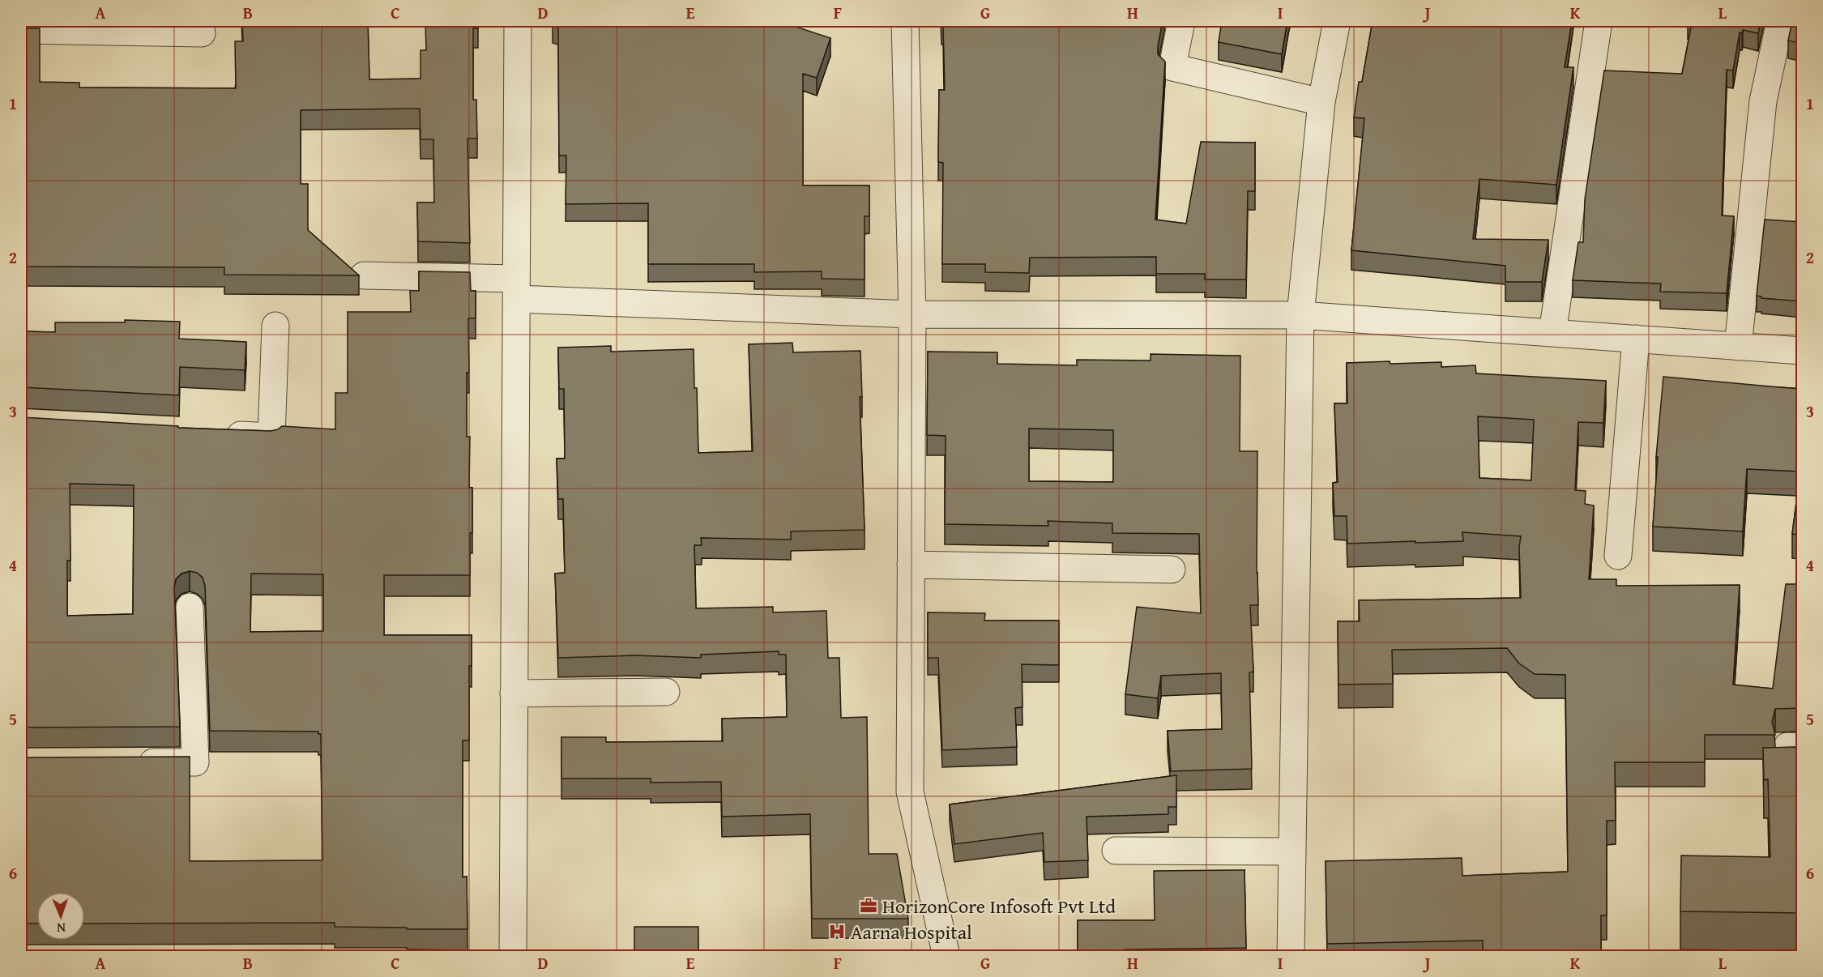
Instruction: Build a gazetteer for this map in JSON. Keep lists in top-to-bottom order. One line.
{"places":{"office":["HorizonCore Infosoft Pvt Ltd"],"hospital":["Aarna Hospital"]},"north":"bottom","grid":{"columns":["A","B","C","D","E","F","G","H","I","J","K","L"],"rows":["1","2","3","4","5","6"]}}
